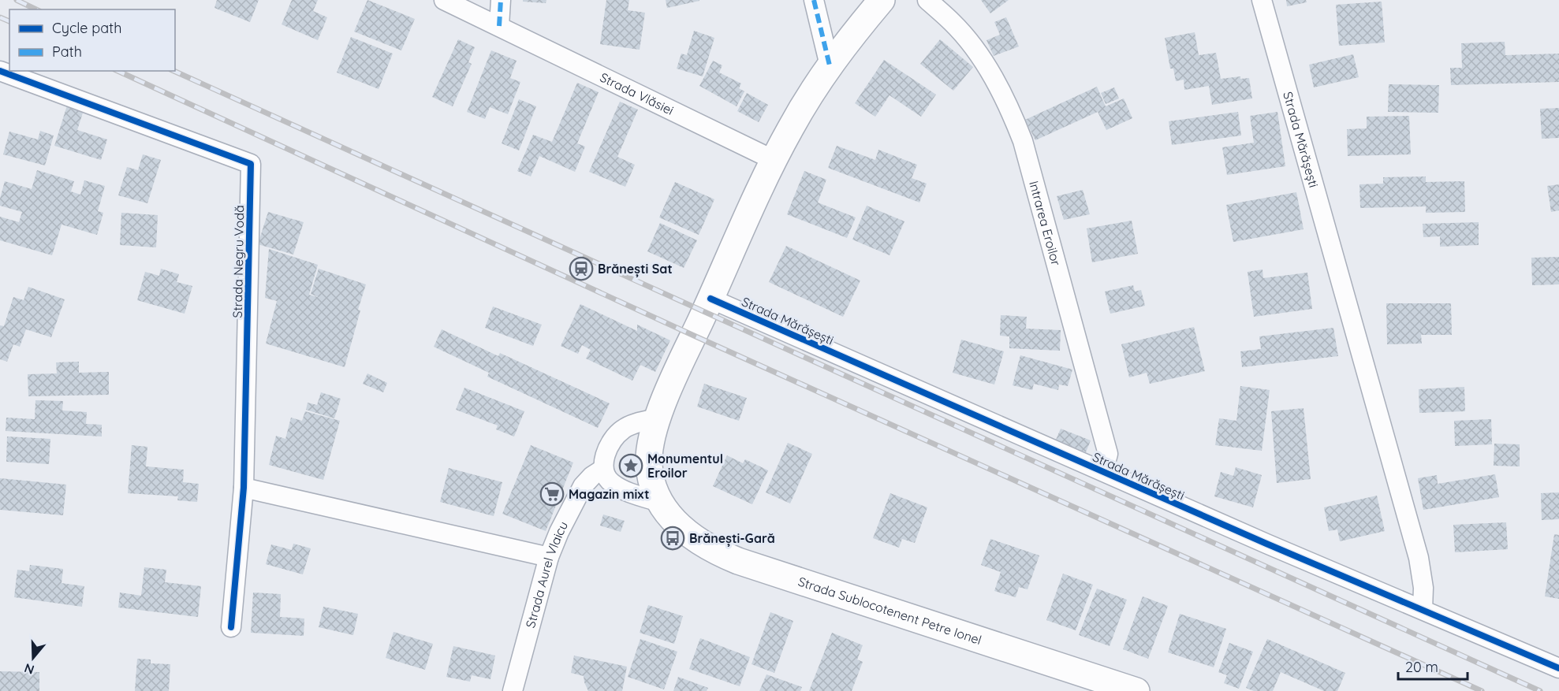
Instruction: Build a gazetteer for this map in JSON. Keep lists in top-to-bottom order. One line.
{"streets":{"main road":["Strada Sublocotenent Petre Ionel"],"street":["Strada Vlăsiei","Strada Mărășești","Intrarea Eroilor","Strada Negru Vodă","Strada Aurel Vlaicu"]},"crossings":[["Strada Vlăsiei","Strada Sublocotenent Petre Ionel"],["Strada Mărășești","Intrarea Eroilor"],["Strada Mărășești","Strada Sublocotenent Petre Ionel"]],"places":{"station":["Brănești Sat"],"place":["Monumentul Eroilor"],"supermarket":["Magazin mixt"],"bus stop":["Brănești-Gară"]},"legend":["Cycle path","Path"],"scale_bar":"20 m","north":"bottom"}
